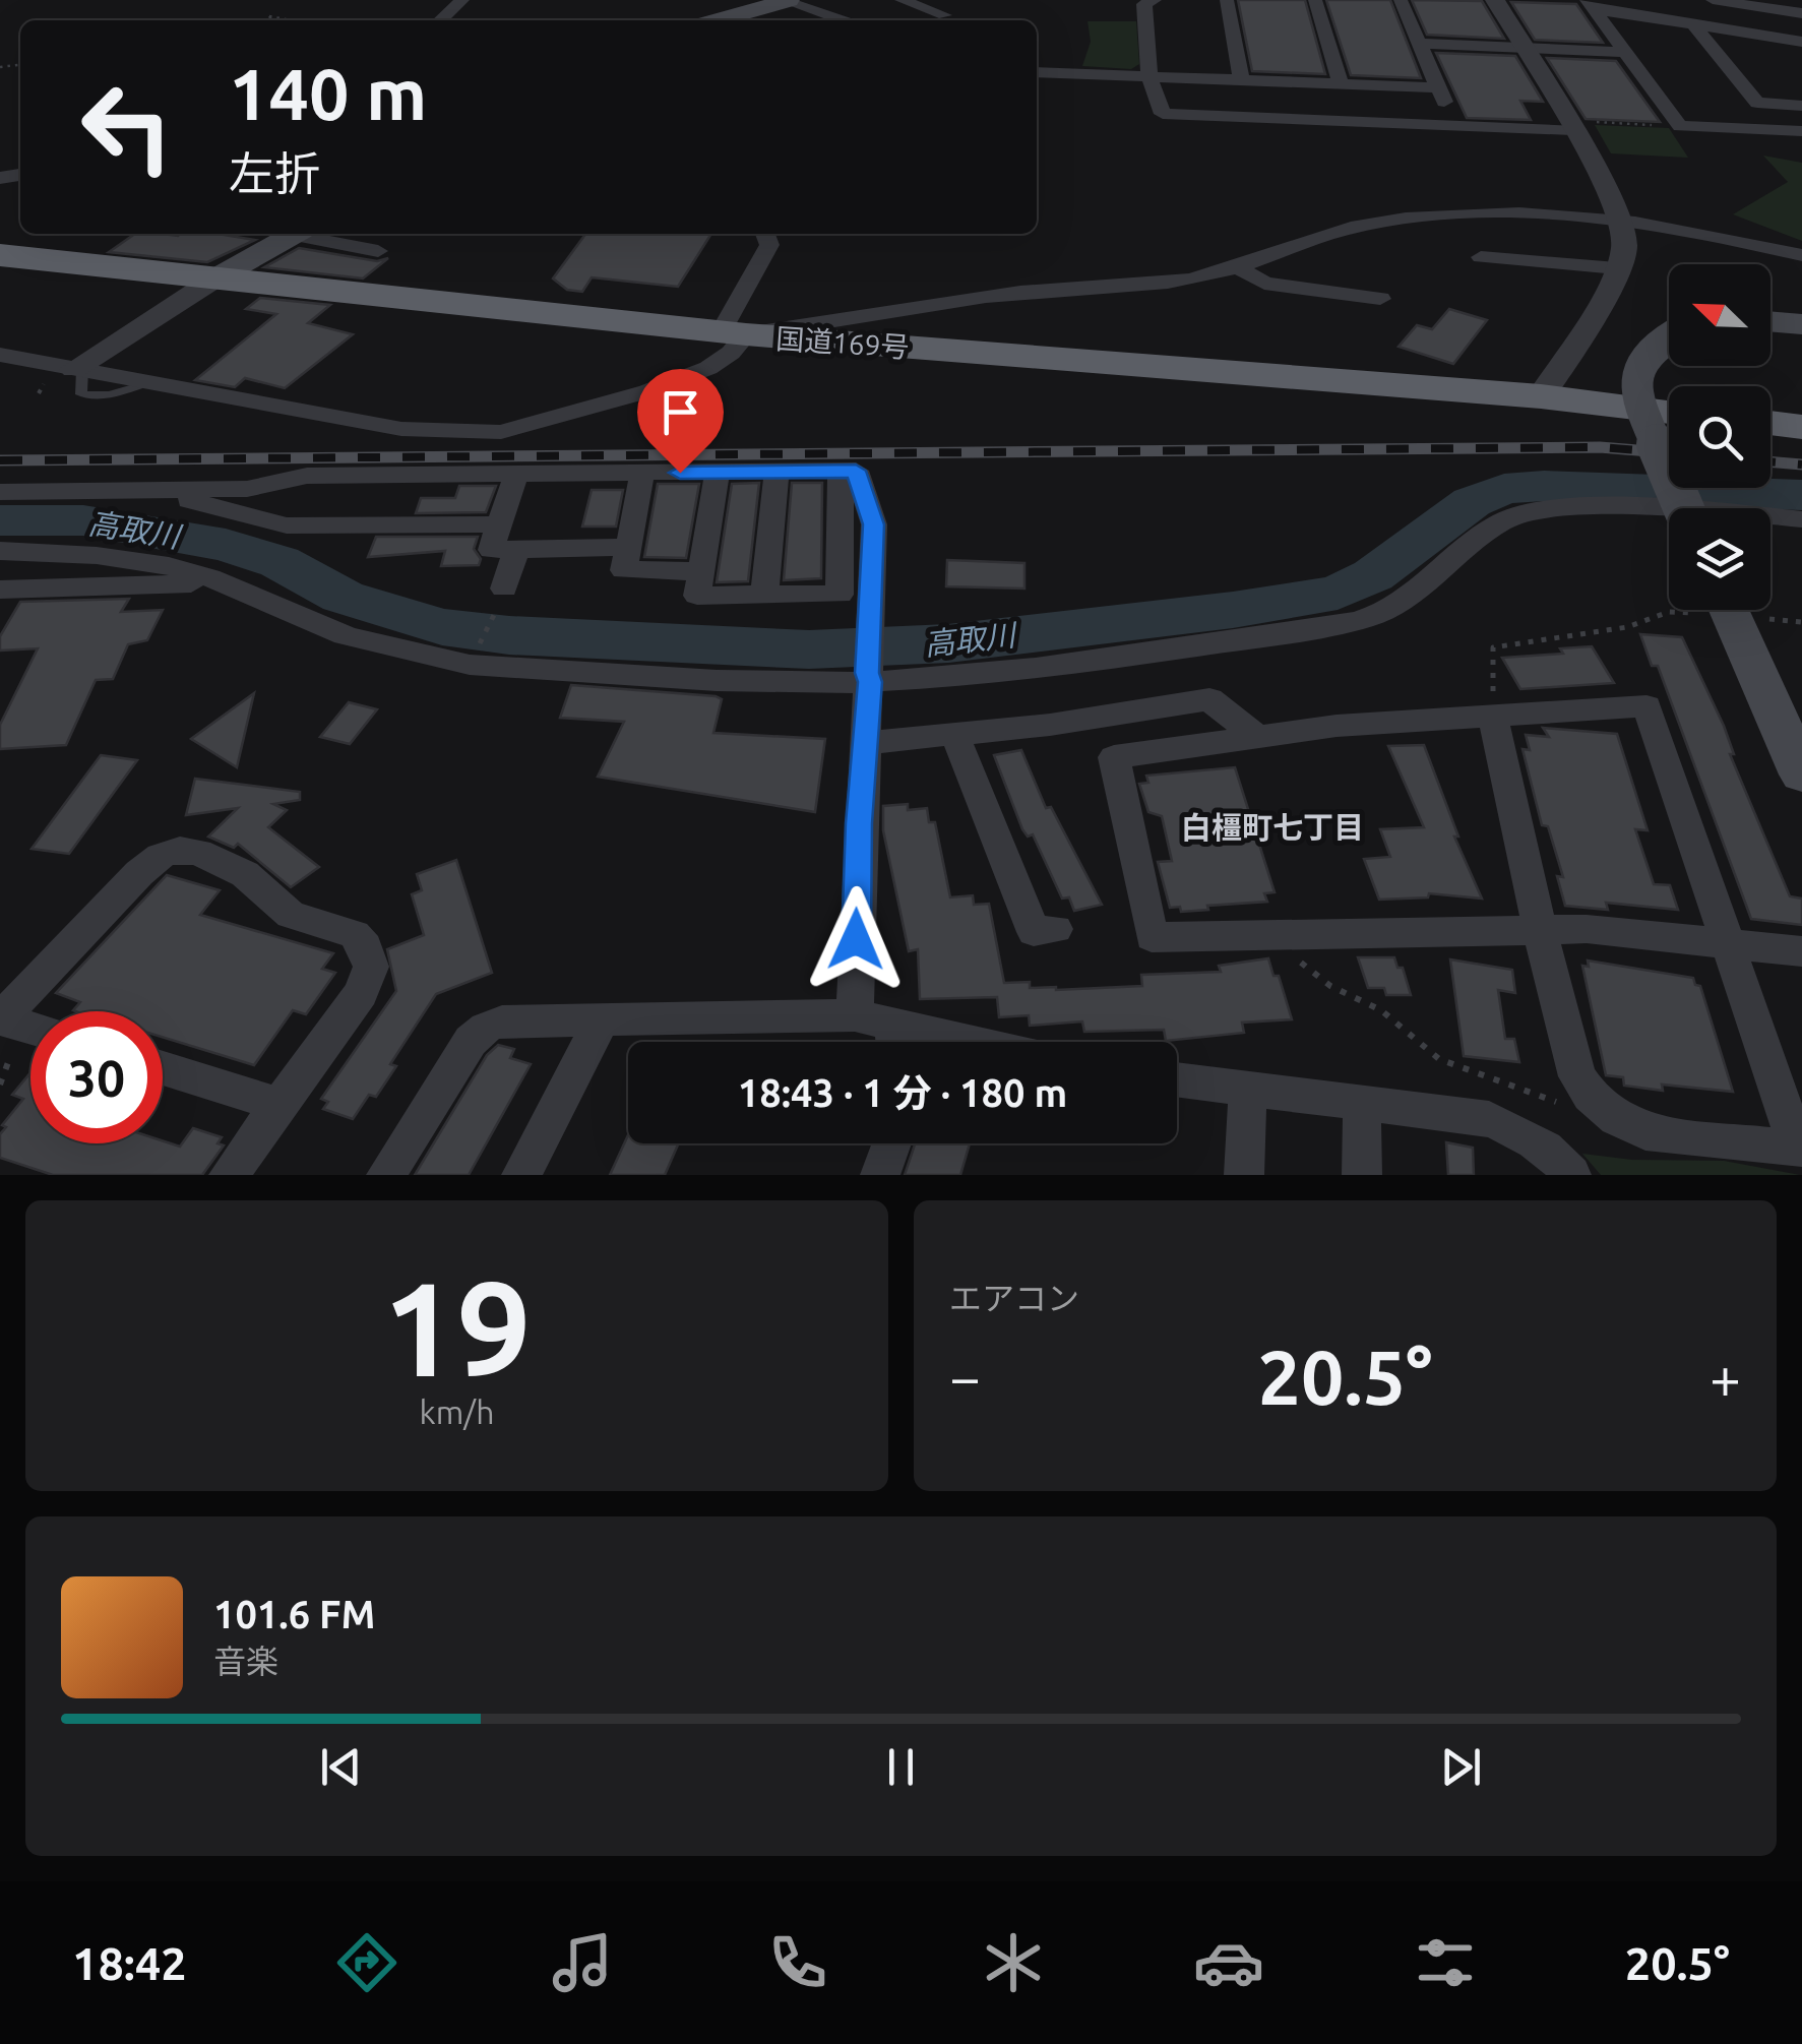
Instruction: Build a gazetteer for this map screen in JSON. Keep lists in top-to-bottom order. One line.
{"streets":{"highway":["国道169号"]},"districts":["白橿町七丁目"],"water":["高取川"],"north":"top left","page":{"turn":["140 m","左折"],"limit":"30","trip":"18:43 · 1 分 · 180 m","tile":[["19","km/h"],"エアコン"],"heat":["−","20.5°","+"],"song":["101.6 FM","音楽"],"tabs":["18:42","20.5°"]}}
